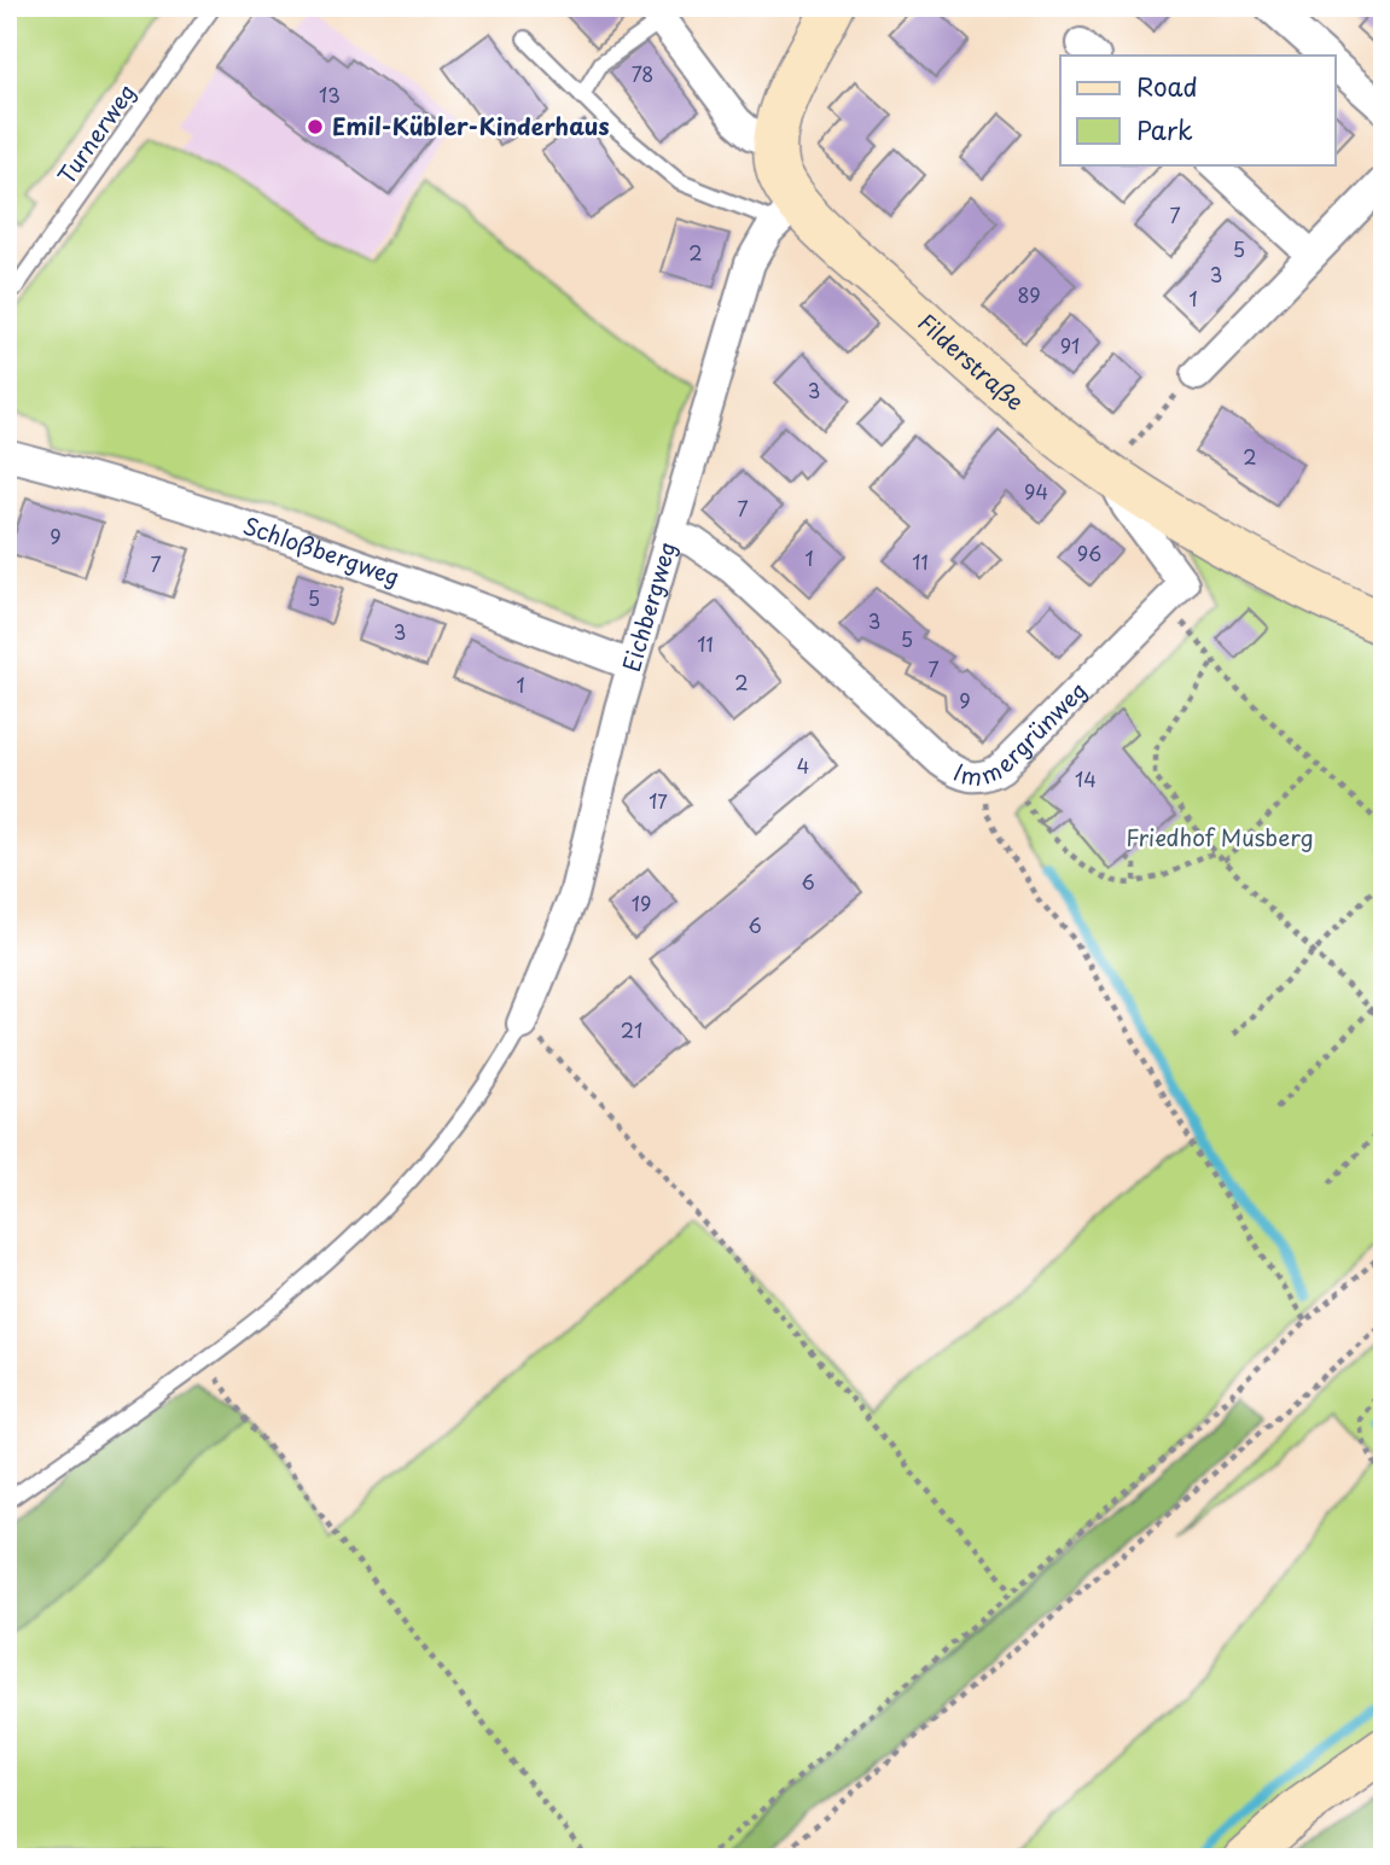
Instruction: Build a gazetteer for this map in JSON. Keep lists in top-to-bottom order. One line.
{"streets":{"main road":["Filderstraße"],"street":["Schloßbergweg","Eichbergweg","Immergrünweg"],"lane":["Turnerweg"]},"crossings":[["Filderstraße","Eichbergweg"],["Filderstraße","Immergrünweg"],["Schloßbergweg","Eichbergweg"],["Eichbergweg","Immergrünweg"]],"parks":["Friedhof Musberg"],"places":["Emil-Kübler-Kinderhaus"],"house_numbers":["78","13","7","5","2","3","89","1","91","3","2","94","7","9","96","1","11","7","5","3","3","5","11","7","2","1","9","4","14","17","6","19","6","21"],"legend":["Road","Park"]}
